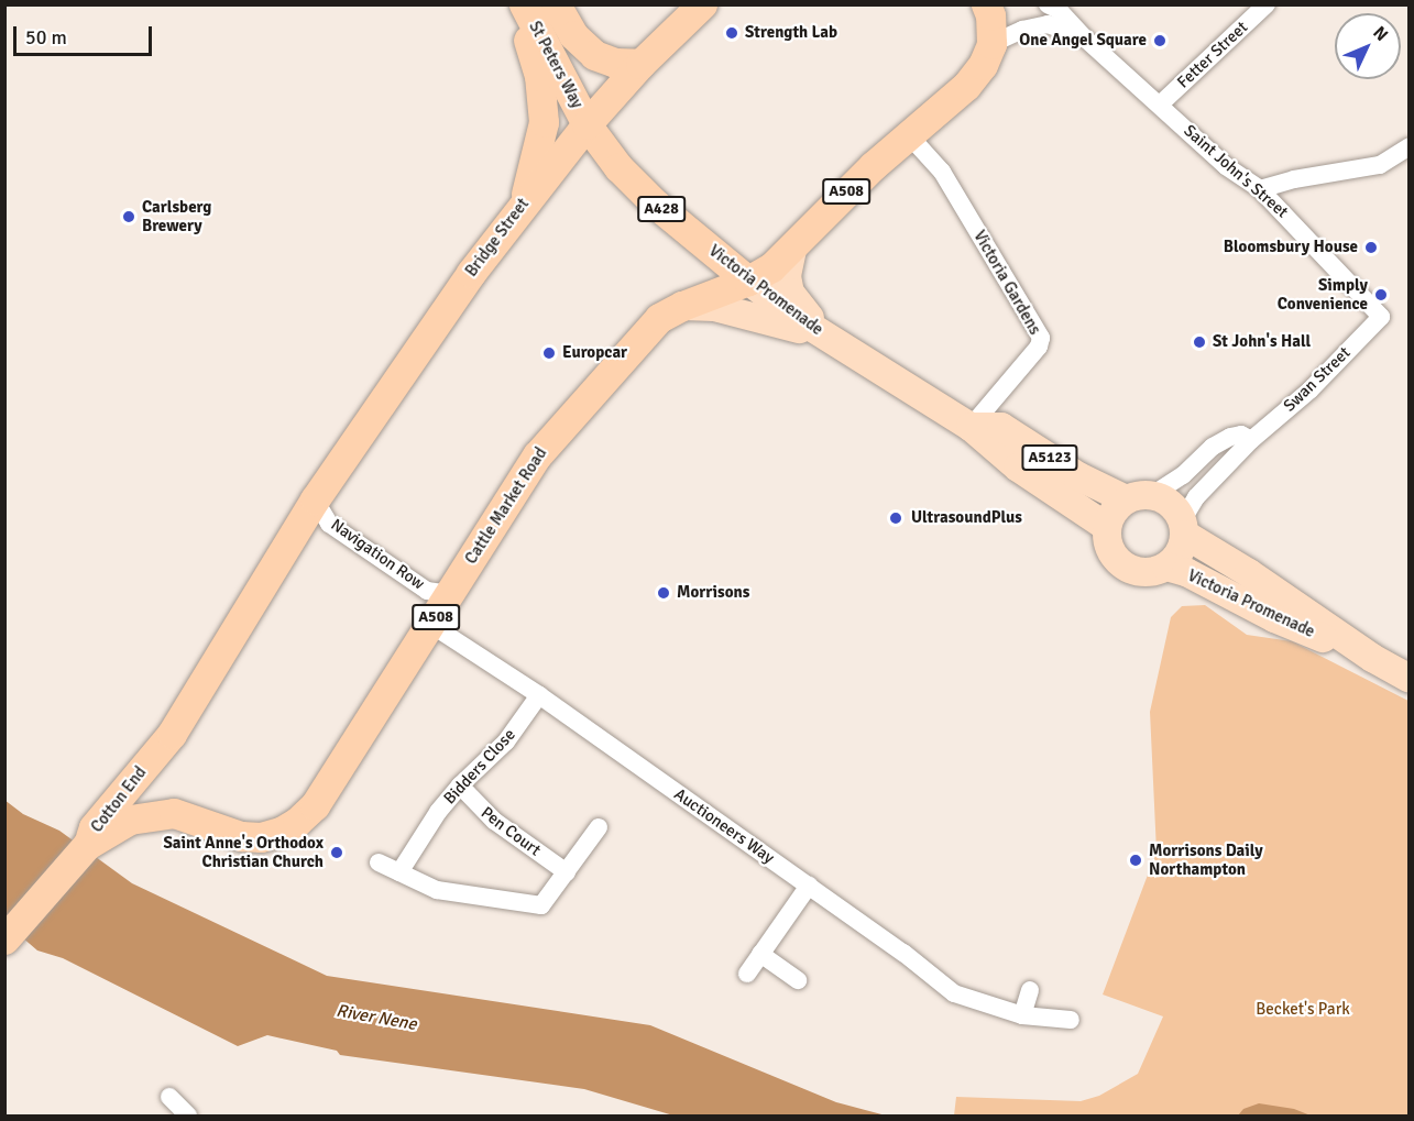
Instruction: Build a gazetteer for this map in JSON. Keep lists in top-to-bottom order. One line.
{"streets":{"highway":["St Peters Way","A508","A428","Bridge Street","Victoria Promenade","Cattle Market Road","Cotton End"],"main road":["A5123"],"street":["Fetter Street","Saint John's Street","Victoria Gardens","Swan Street","Navigation Row","Bidders Close","Auctioneers Way","Pen Court"]},"crossings":[["Fetter Street","Saint John's Street"],["St Peters Way","Bridge Street"],["St Peters Way","Victoria Promenade"],["Saint John's Street","Swan Street"],["Saint John's Street","Cattle Market Road"],["A508","Bridge Street"],["A508","Cattle Market Road"],["A508","Navigation Row"],["A508","Cotton End"],["Bridge Street","Victoria Promenade"],["Bridge Street","Navigation Row"],["Victoria Gardens","Victoria Promenade"],["Victoria Gardens","A5123"],["Victoria Gardens","Cattle Market Road"],["Victoria Promenade","Swan Street"],["Victoria Promenade","A5123"],["Victoria Promenade","Cattle Market Road"],["Swan Street","A5123"],["A5123","Cattle Market Road"],["Cattle Market Road","Navigation Row"],["Cattle Market Road","Cotton End"],["Cattle Market Road","Auctioneers Way"],["Bidders Close","Auctioneers Way"],["Bidders Close","Pen Court"]],"water":["River Nene"],"parks":["Becket's Park"],"places":["Strength Lab","One Angel Square","Carlsberg Brewery","Bloomsbury House","Simply Convenience","St John's Hall","Europcar","UltrasoundPlus","Morrisons","Saint Anne's Orthodox Christian Church","Morrisons Daily Northampton"],"scale_bar":"50 m","north":"top right"}
